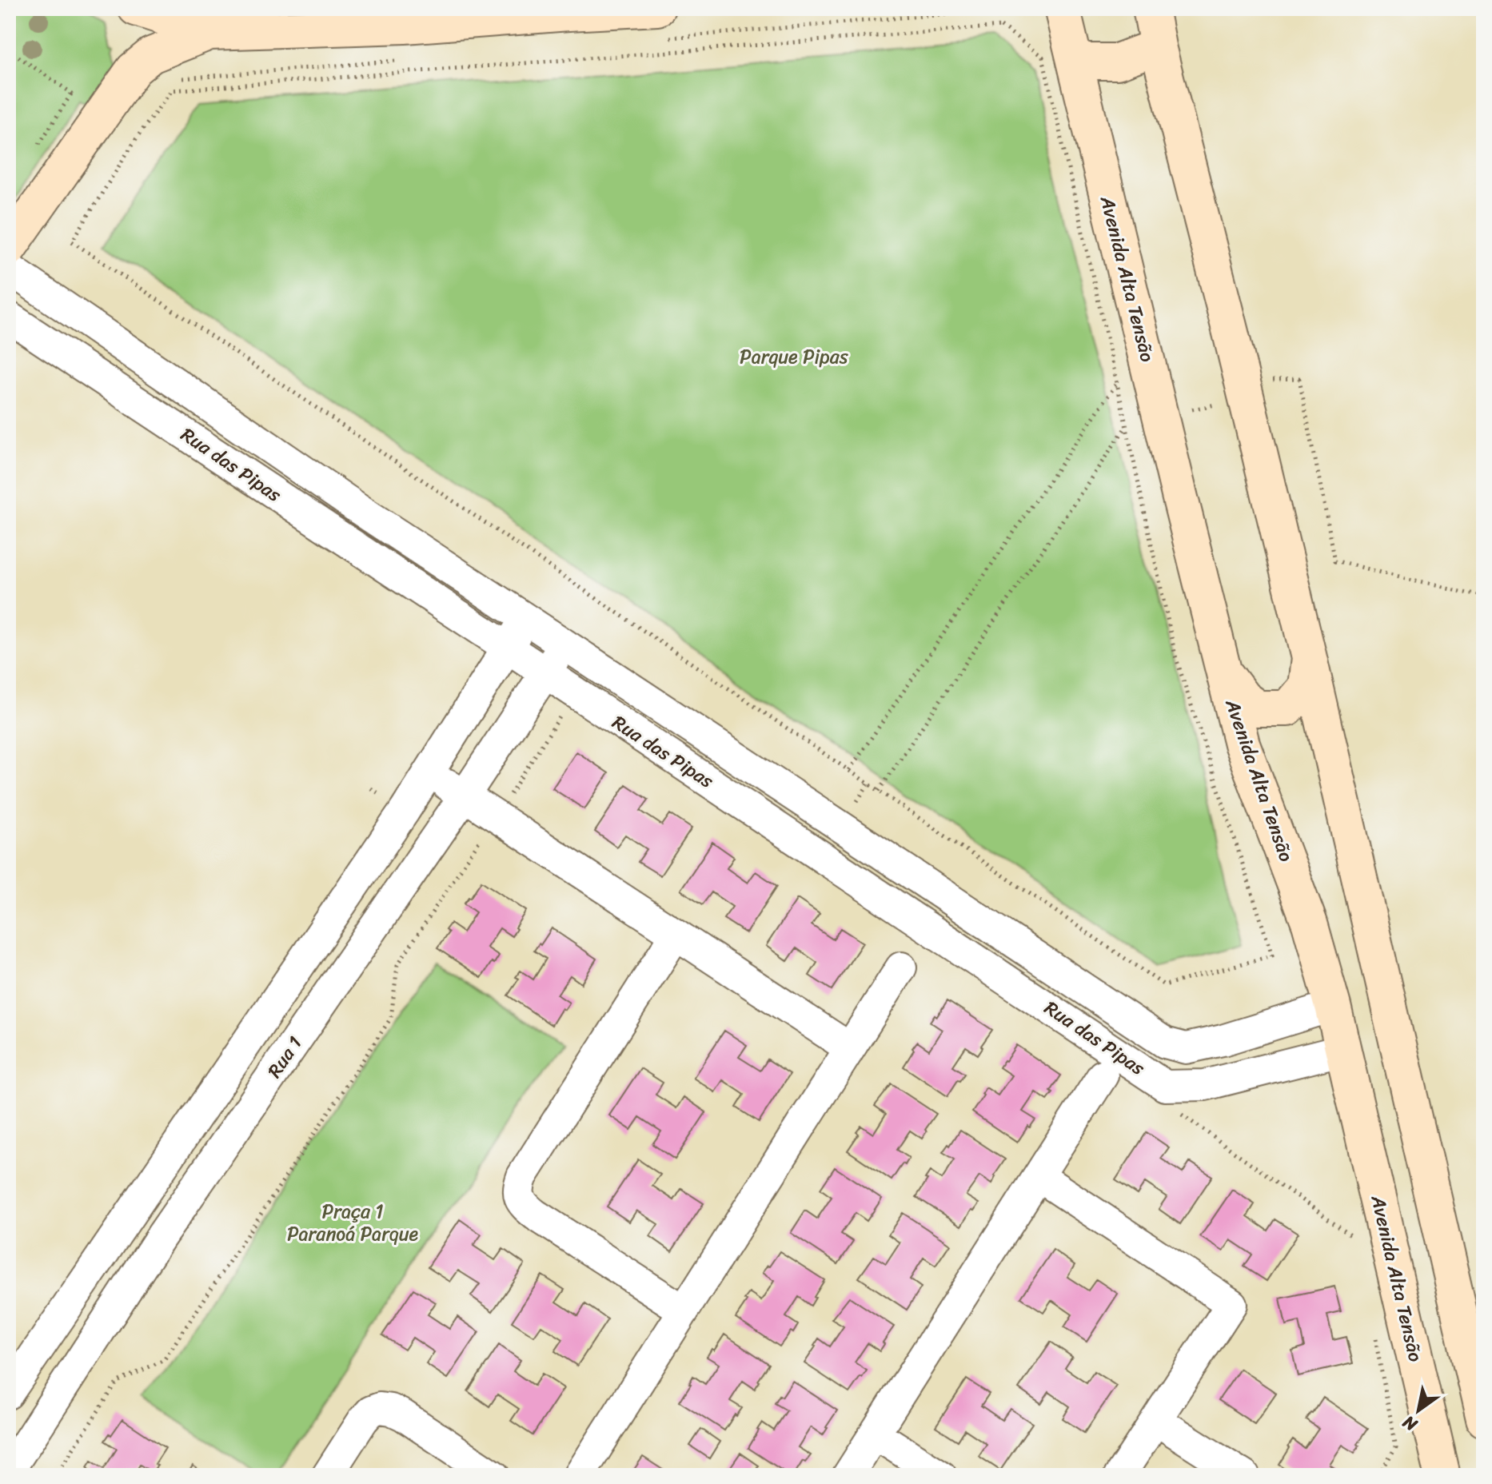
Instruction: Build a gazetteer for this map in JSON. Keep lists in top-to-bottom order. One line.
{"streets":{"street":["Avenida Alta Tensão","Rua das Pipas","Rua 1"]},"crossings":[["Avenida Alta Tensão","Rua das Pipas"],["Rua das Pipas","Rua 1"]],"parks":["Parque Pipas","Praça 1 Paranoá Parque"],"north":"bottom left"}
